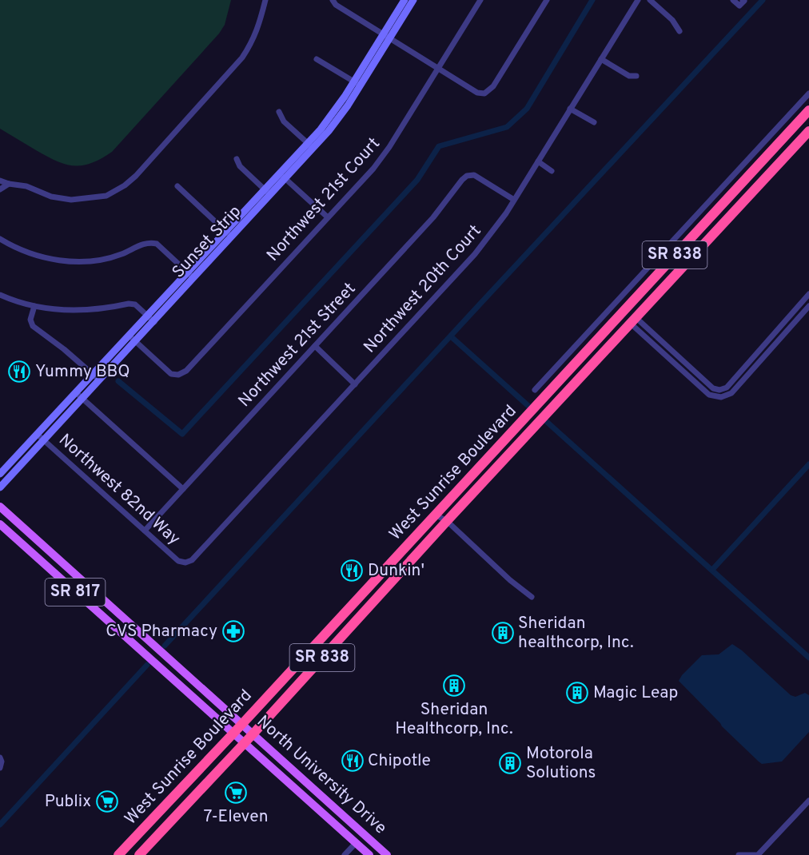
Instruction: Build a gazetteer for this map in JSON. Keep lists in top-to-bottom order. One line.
{"streets":{"highway":["SR 838","West Sunrise Boulevard"],"main road":["SR 817","North University Drive"],"street":["Northwest 21st Court","Sunset Strip","Northwest 20th Court","Northwest 21st Street","Northwest 82nd Way"]},"crossings":[["Northwest 21st Court","Sunset Strip"],["Sunset Strip","Northwest 82nd Way"],["Northwest 20th Court","Northwest 21st Street"],["Northwest 20th Court","Northwest 82nd Way"],["Northwest 21st Street","Northwest 82nd Way"],["West Sunrise Boulevard","North University Drive"]],"places":{"restaurant":["Yummy BBQ","Dunkin'","Chipotle"],"pharmacy":["CVS Pharmacy"],"building":["Sheridan healthcorp, Inc.","Sheridan Healthcorp, Inc.","Magic Leap","Motorola Solutions"],"supermarket":["7-Eleven","Publix"]}}
